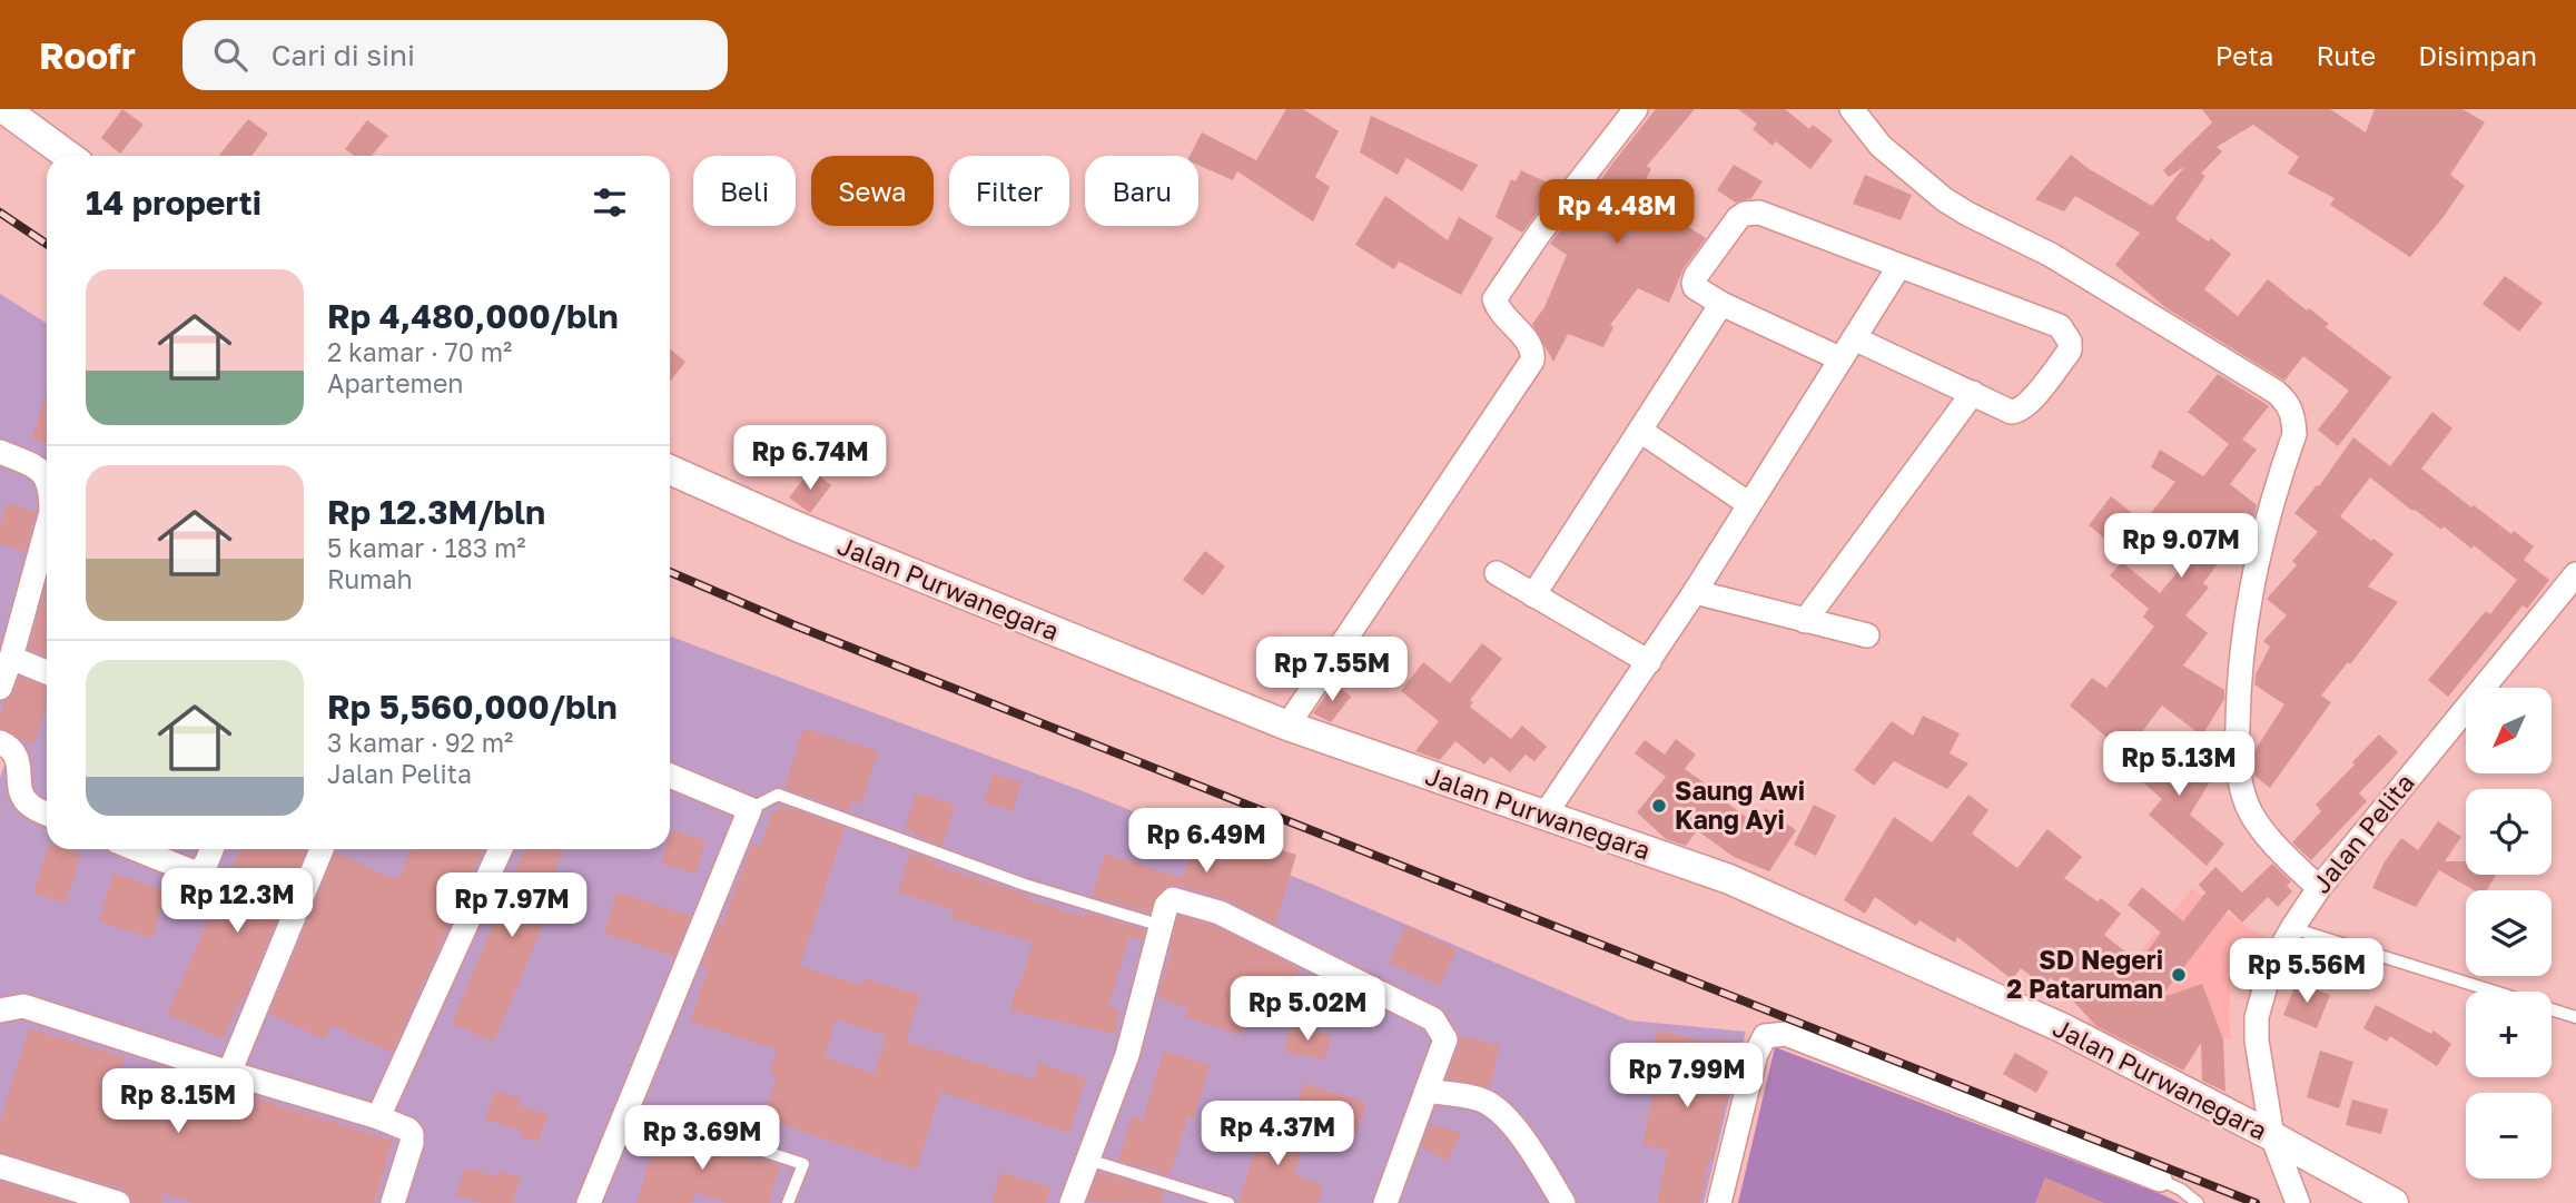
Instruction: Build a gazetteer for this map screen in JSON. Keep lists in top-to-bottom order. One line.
{"streets":{"street":["Jalan Purwanegara","Jalan Pelita"]},"crossings":[["Jalan Purwanegara","Jalan Pelita"]],"places":["Saung Awi Kang Ayi","SD Negeri 2 Pataruman"],"north":"bottom left","page":{"header":"Roofr","search":"Cari di sini","nav":["Peta","Rute","Disimpan"],"chip":["Beli","Sewa","Filter","Baru"],"heading":"14 properti","price":["Rp 4.48M","Rp 6.74M","Rp 9.07M","Rp 7.55M","Rp 5.13M","Rp 6.49M","Rp 12.3M","Rp 7.97M","Rp 5.56M","Rp 5.02M","Rp 7.99M","Rp 8.15M","Rp 4.37M","Rp 3.69M"],"list":[{"name":"Rp 4,480,000/bln","note":"2 kamar · 70 m² · Apartemen"},{"name":"Rp 12.3M/bln","note":"5 kamar · 183 m² · Rumah"},{"name":"Rp 5,560,000/bln","note":"3 kamar · 92 m² · Jalan Pelita"}],"map_buttons":["+","−"]}}
